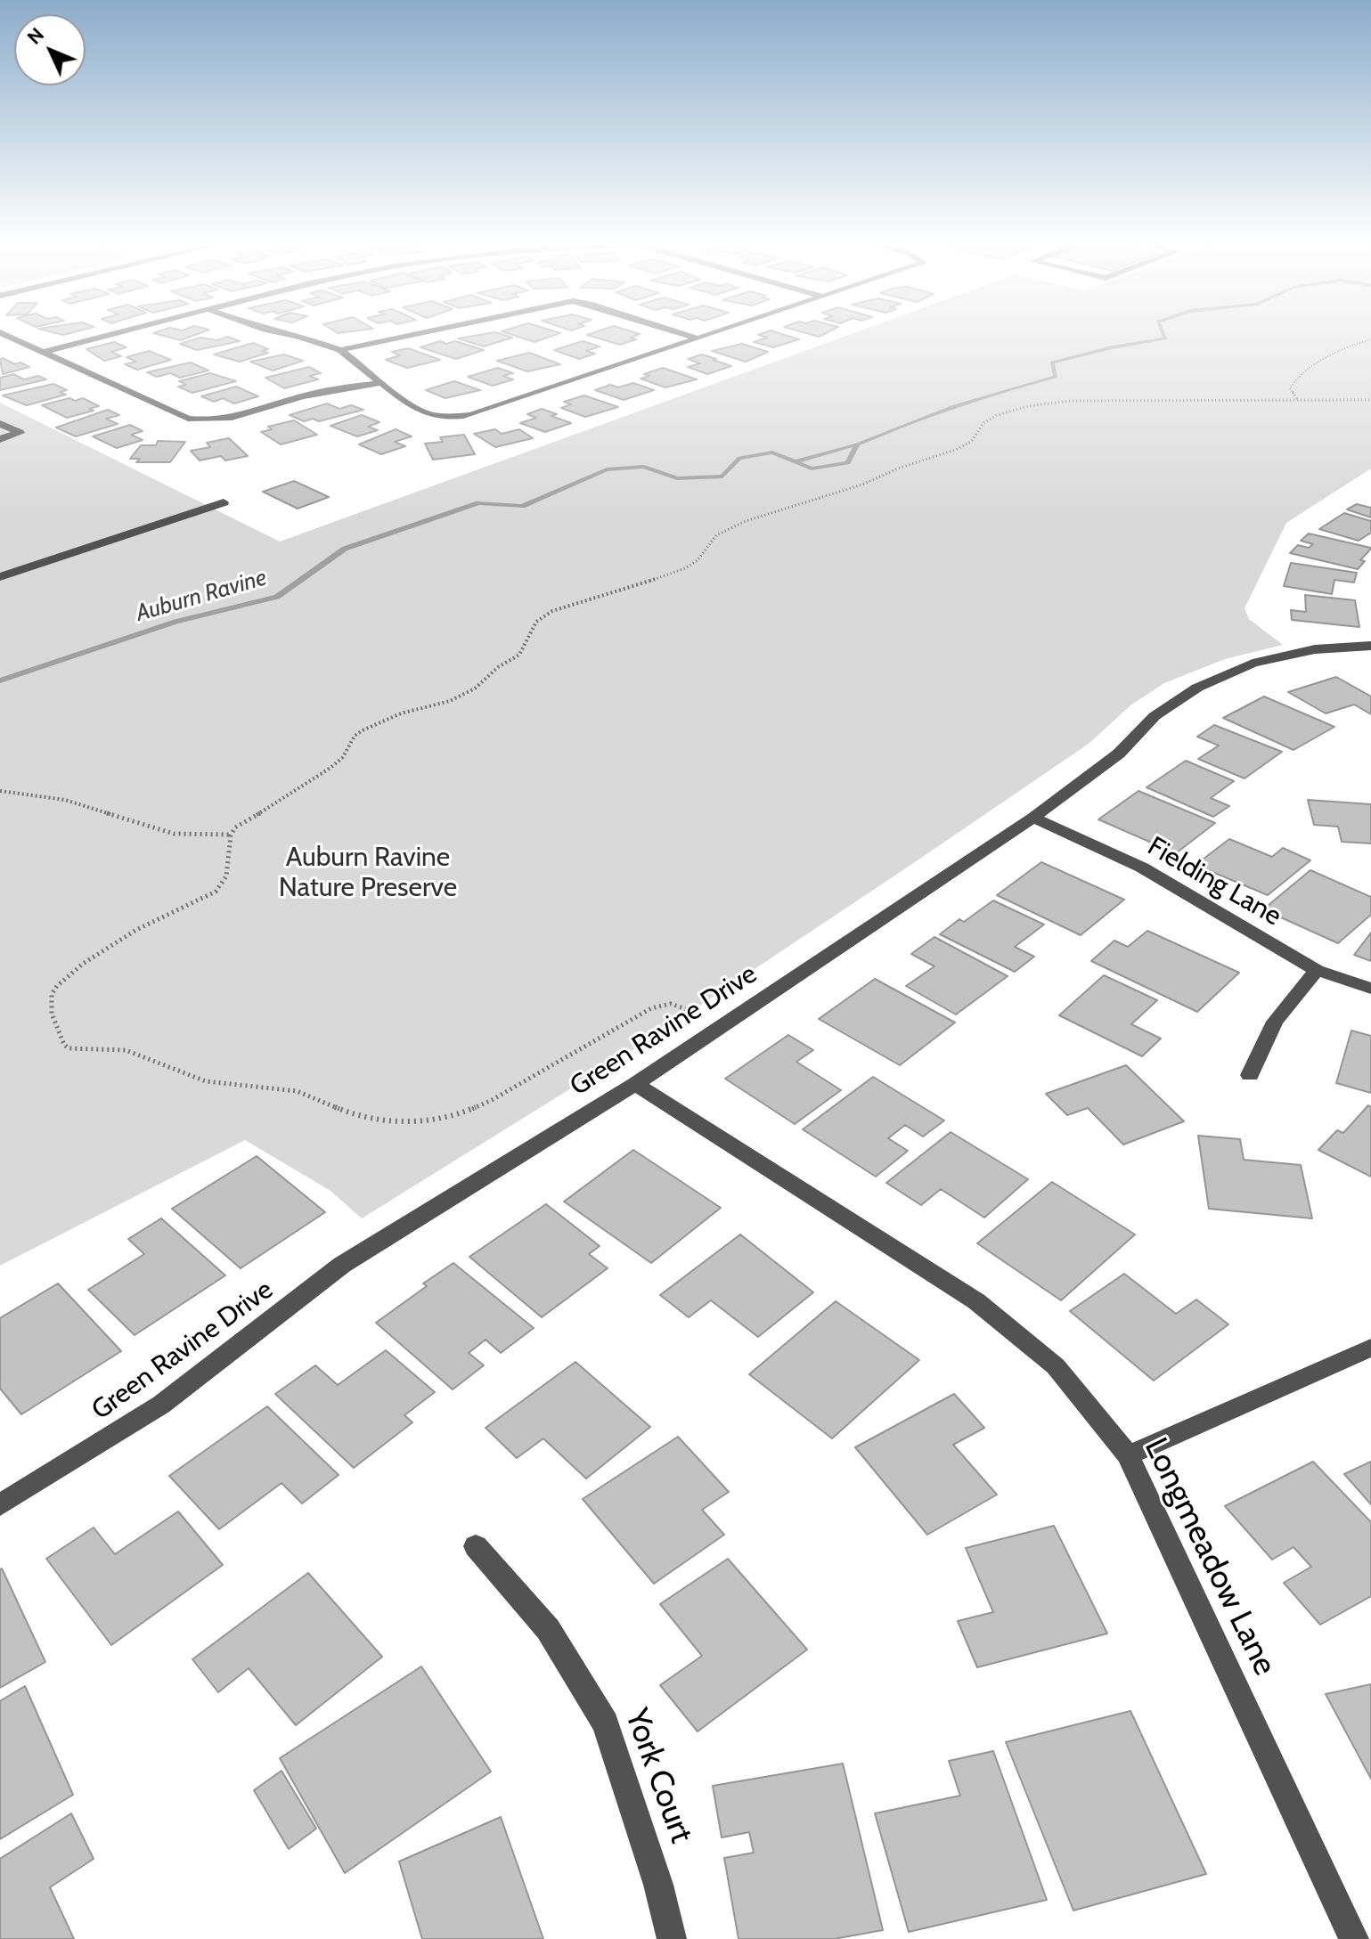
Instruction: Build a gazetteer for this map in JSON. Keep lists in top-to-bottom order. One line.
{"streets":{"street":["Fielding Lane","Green Ravine Drive","Longmeadow Lane","York Court"]},"crossings":[["Fielding Lane","Green Ravine Drive"],["Green Ravine Drive","Longmeadow Lane"]],"water":["Auburn Ravine"],"parks":["Auburn Ravine Nature Preserve"],"north":"top left"}
